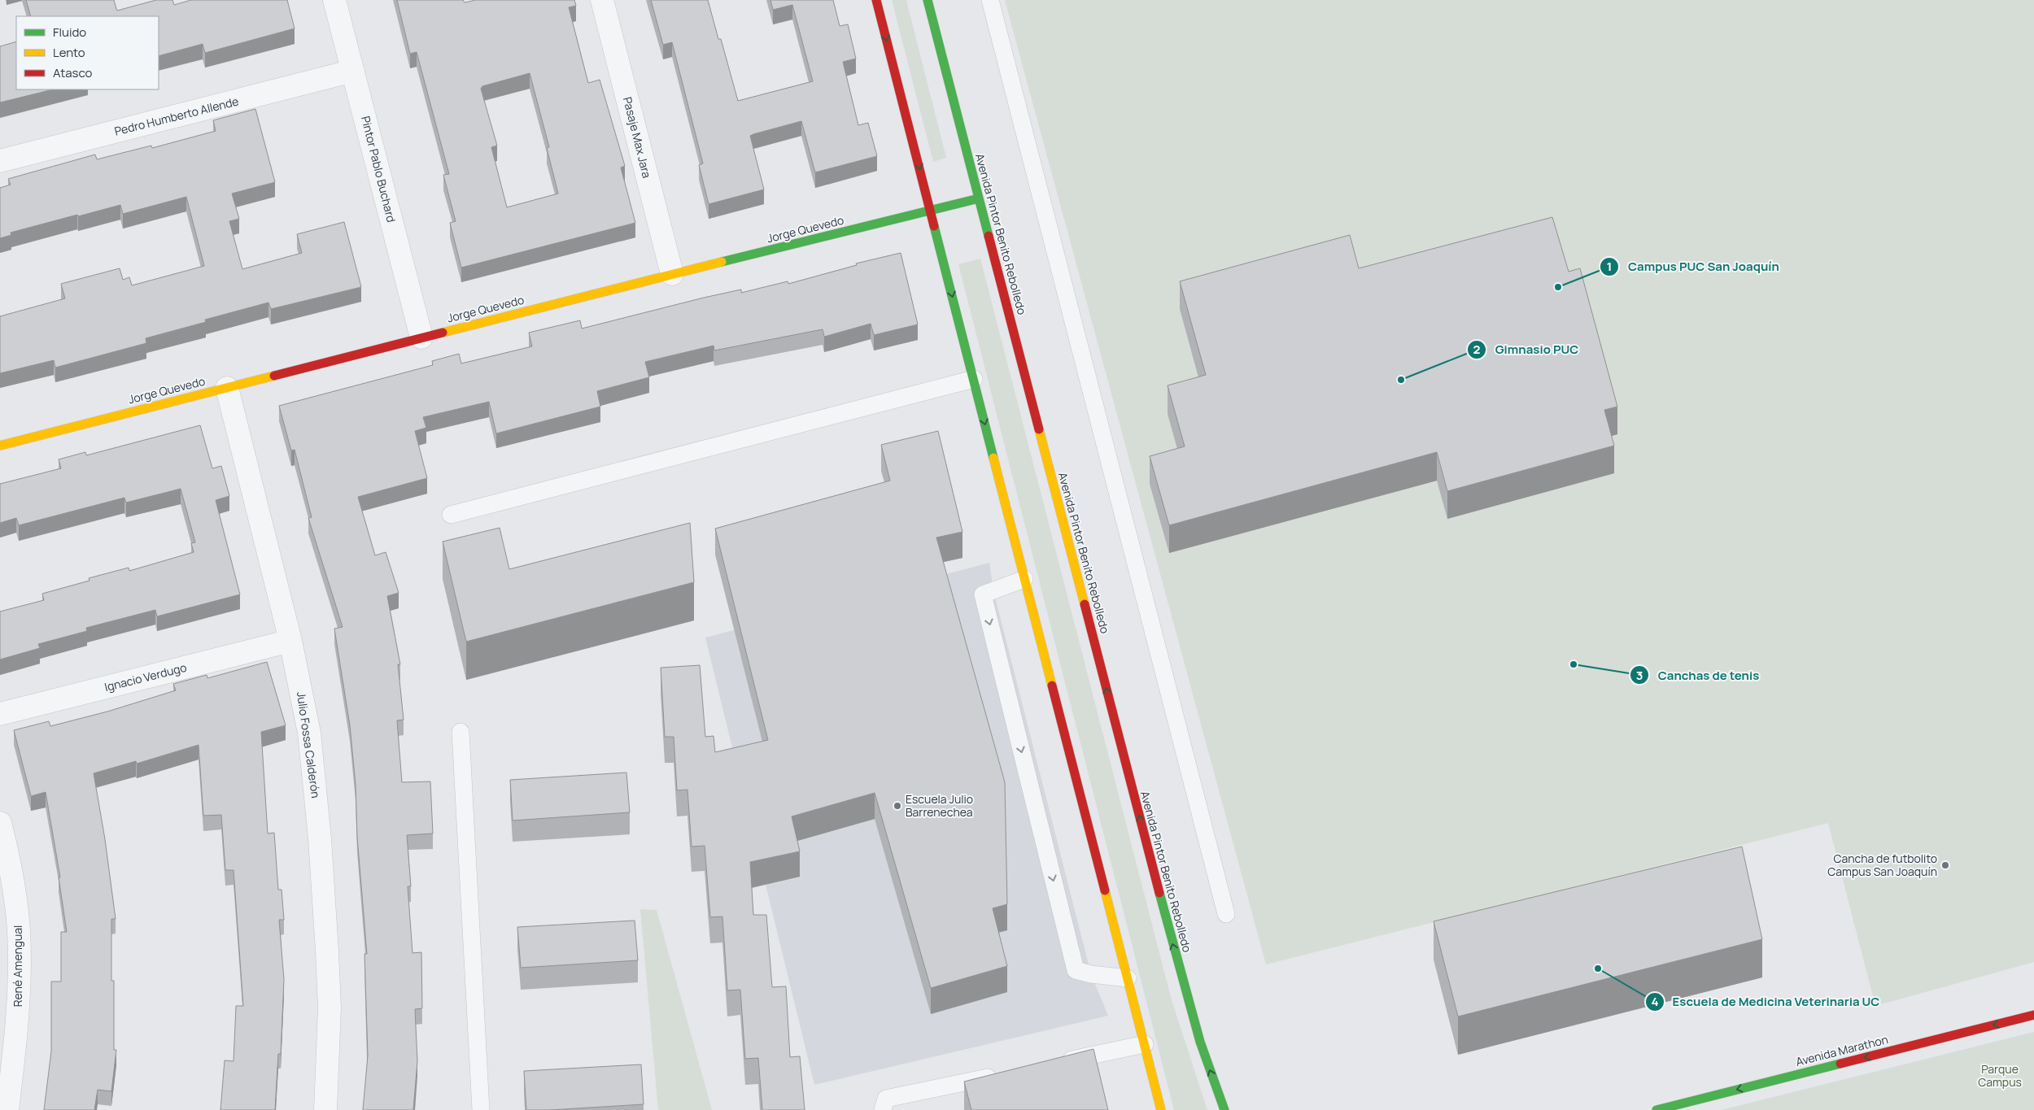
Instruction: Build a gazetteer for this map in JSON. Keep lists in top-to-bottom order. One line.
{"streets":{"street":["Pedro Humberto Allende","Pasaje Max Jara","Pintor Pablo Buchard","Jorge Quevedo","Avenida Pintor Benito Rebolledo","Ignacio Verdugo","Julio Fossa Calderón","René Amengual","Avenida Marathon"]},"crossings":[["Pedro Humberto Allende","Pintor Pablo Buchard"],["Pasaje Max Jara","Jorge Quevedo"],["Pintor Pablo Buchard","Jorge Quevedo"],["Jorge Quevedo","Avenida Pintor Benito Rebolledo"],["Jorge Quevedo","Julio Fossa Calderón"],["Ignacio Verdugo","Julio Fossa Calderón"]],"one_way":["Avenida Marathon"],"parks":["Parque Campus"],"places":["Campus PUC San Joaquín","Gimnasio PUC","Canchas de tenis","Escuela Julio Barrenechea","Cancha de futbolito Campus San Joaquín","Escuela de Medicina Veterinaria UC"],"legend":["Fluido","Lento","Atasco"]}
